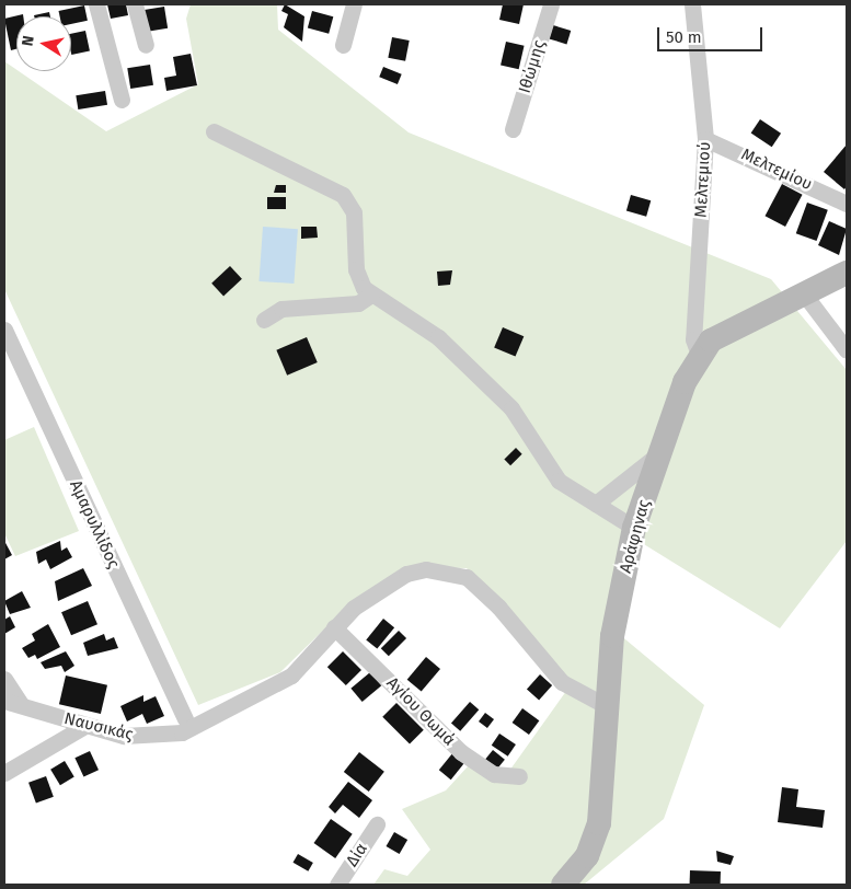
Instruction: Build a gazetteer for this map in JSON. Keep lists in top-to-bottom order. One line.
{"streets":{"main road":["Αράφηνας"],"street":["Ιθώμης","Μελτεμίου","Μελτεμιού","Αμαρυλλίδος","Αγίου Θωμά","Ναυσικάς","Δία"]},"crossings":[["Μελτεμίου","Μελτεμιού"],["Μελτεμιού","Αράφηνας"]],"scale_bar":"50 m","north":"left"}
